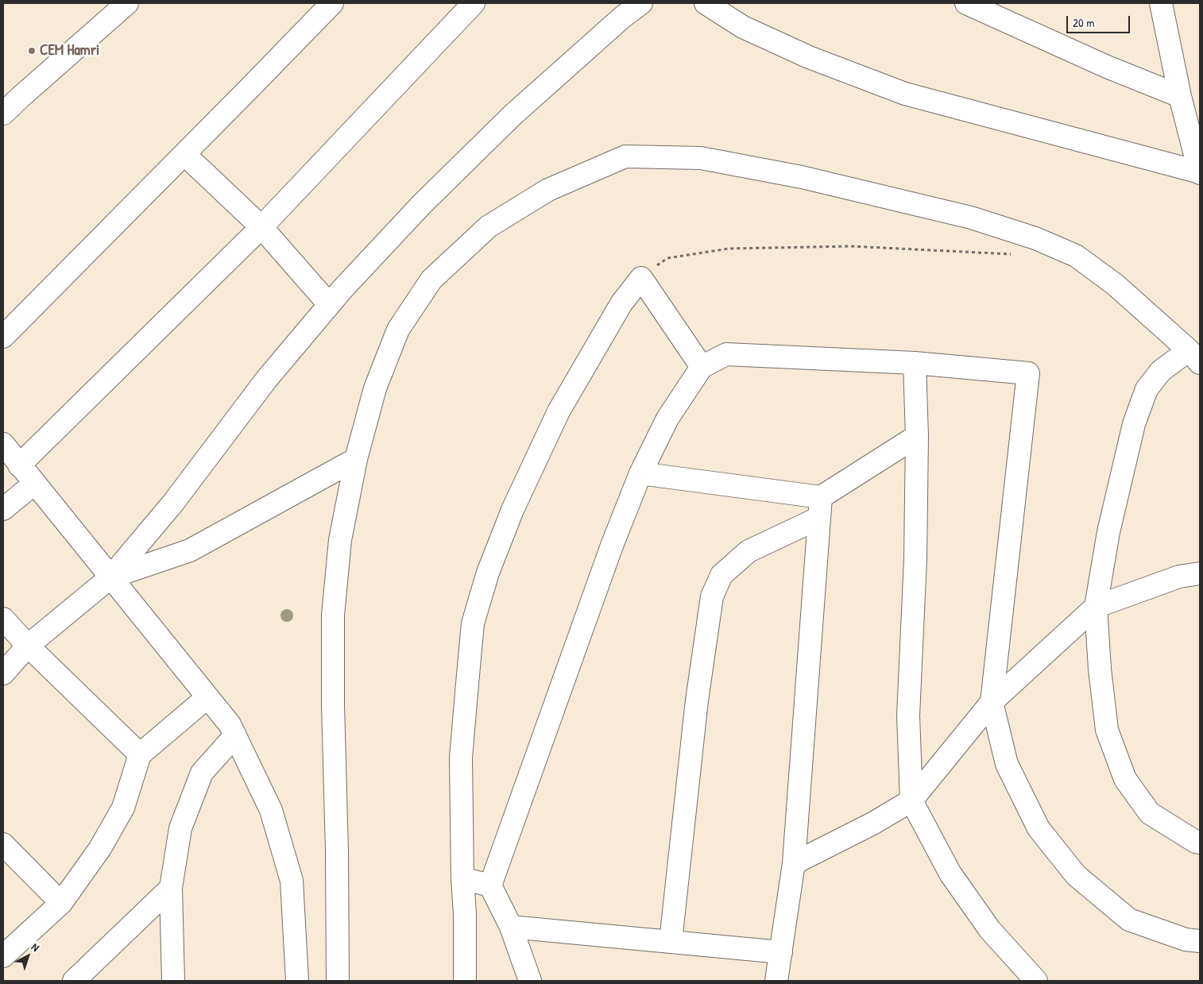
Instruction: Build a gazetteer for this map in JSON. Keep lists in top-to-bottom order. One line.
{"places":["CEM Hamri"],"scale_bar":"20 m","north":"top right"}
